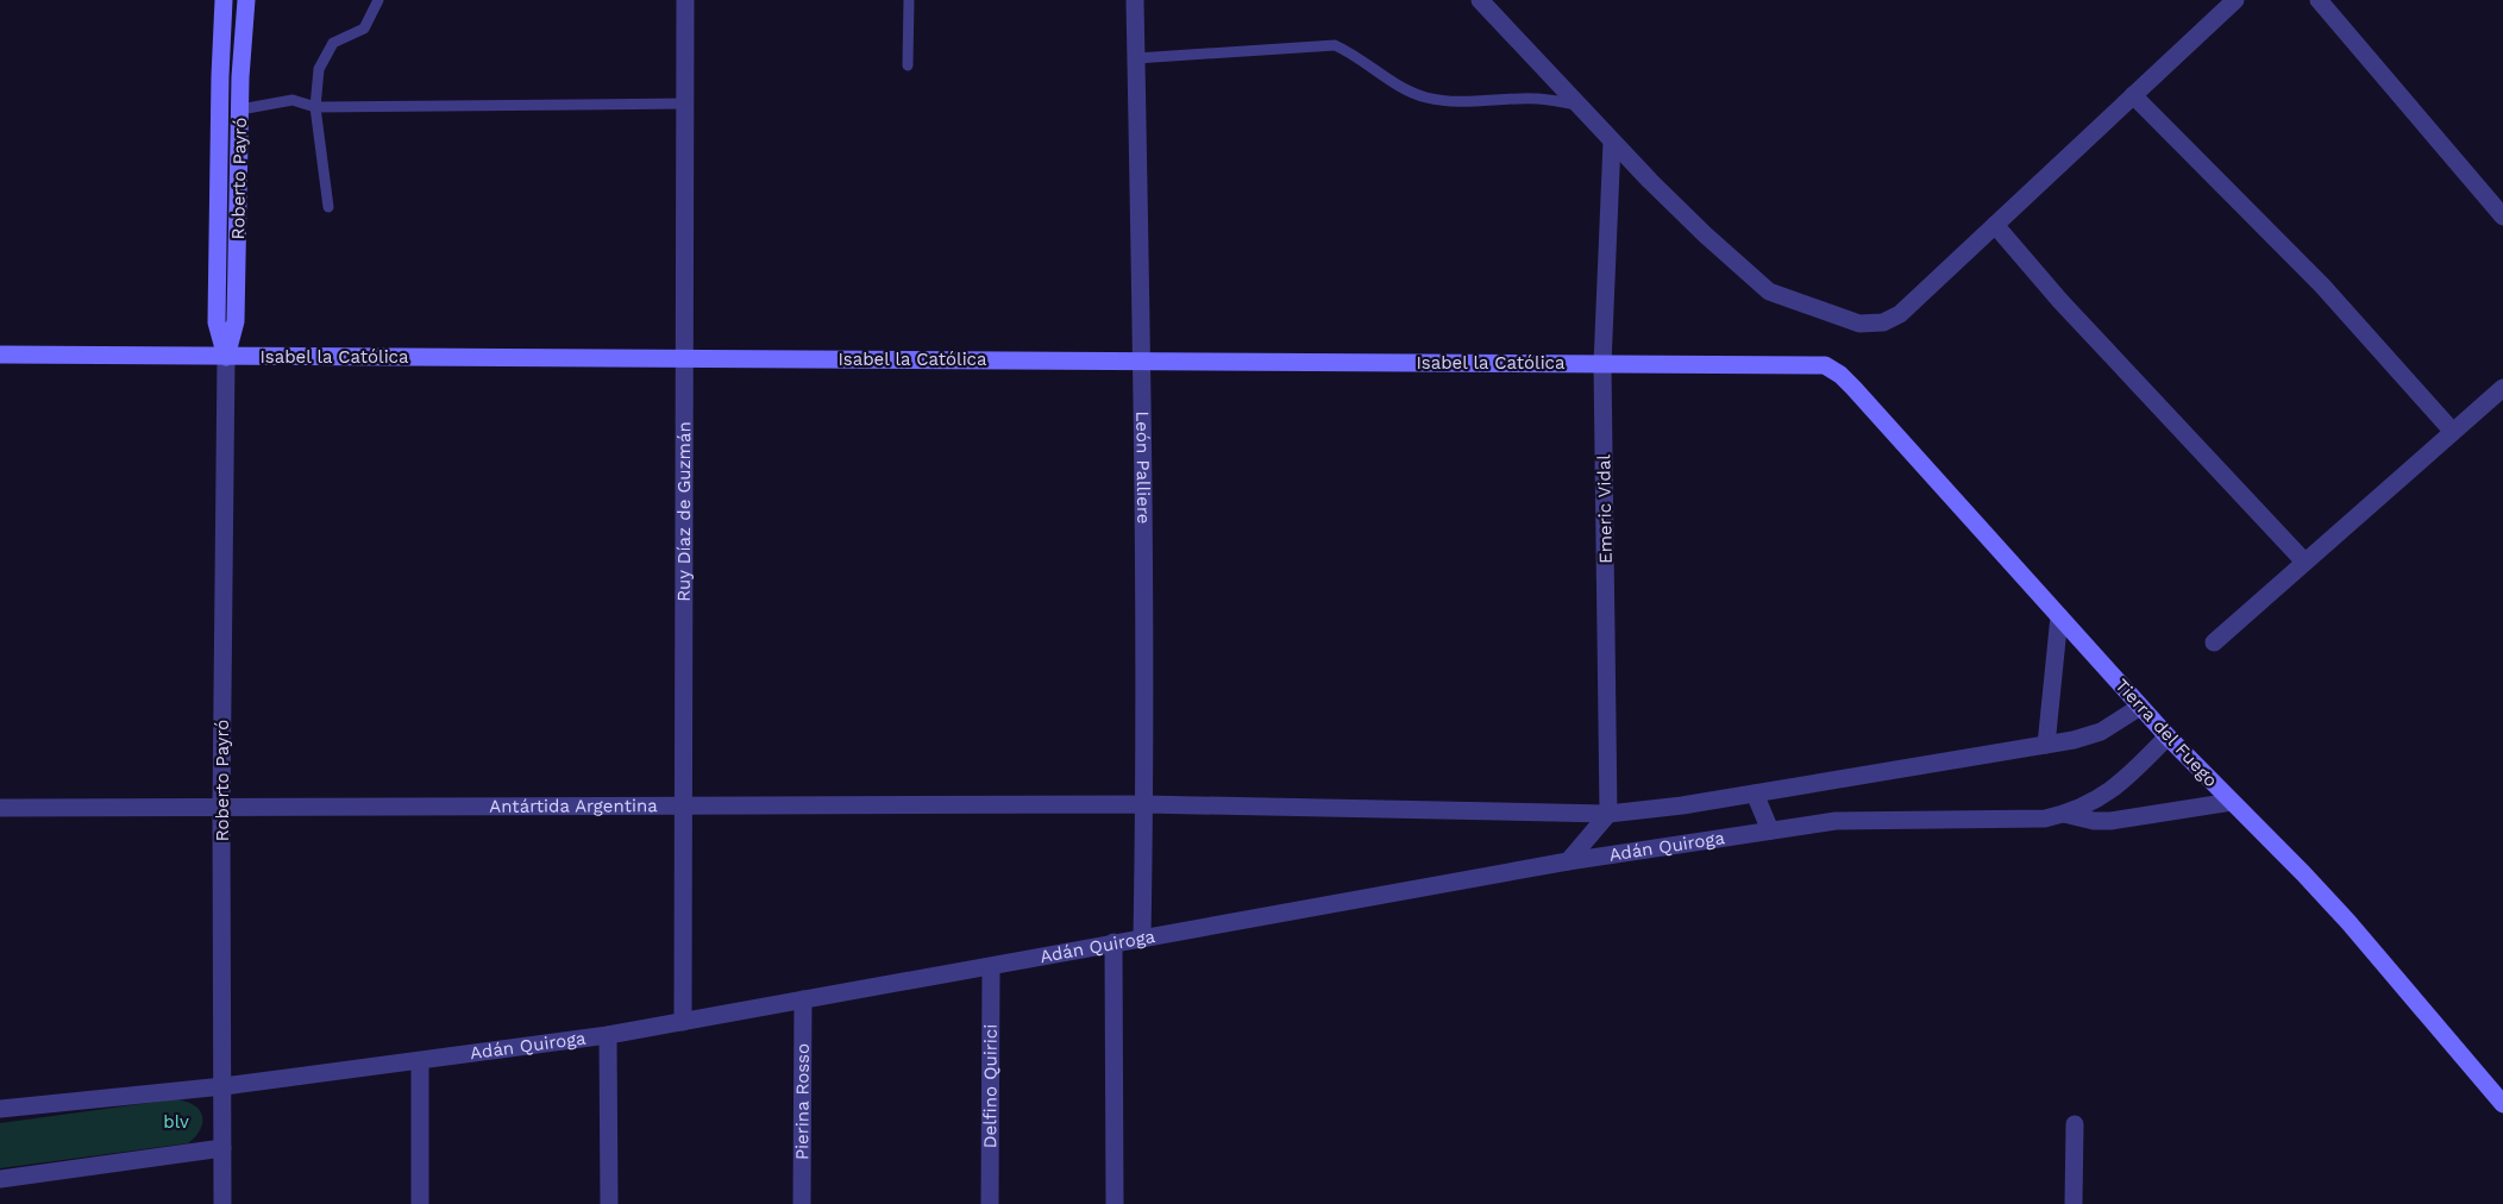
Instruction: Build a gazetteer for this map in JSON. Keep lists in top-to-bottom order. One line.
{"streets":{"main road":["Roberto Payró","Isabel la Católica","Tierra del Fuego"],"street":["León Palliere","Emeric Vidal","Ruy Díaz de Guzmán","Antártida Argentina","Adán Quiroga","Delfino Quirici","Pierina Rosso"]},"crossings":[["Roberto Payró","Isabel la Católica"],["Roberto Payró","Antártida Argentina"],["Roberto Payró","Adán Quiroga"],["Isabel la Católica","León Palliere"],["Isabel la Católica","Emeric Vidal"],["Isabel la Católica","Ruy Díaz de Guzmán"],["Isabel la Católica","Tierra del Fuego"],["León Palliere","Antártida Argentina"],["León Palliere","Adán Quiroga"],["Emeric Vidal","Adán Quiroga"],["Ruy Díaz de Guzmán","Antártida Argentina"],["Ruy Díaz de Guzmán","Adán Quiroga"],["Tierra del Fuego","Adán Quiroga"],["Antártida Argentina","Adán Quiroga"],["Adán Quiroga","Delfino Quirici"],["Adán Quiroga","Pierina Rosso"]],"parks":["blv"]}
